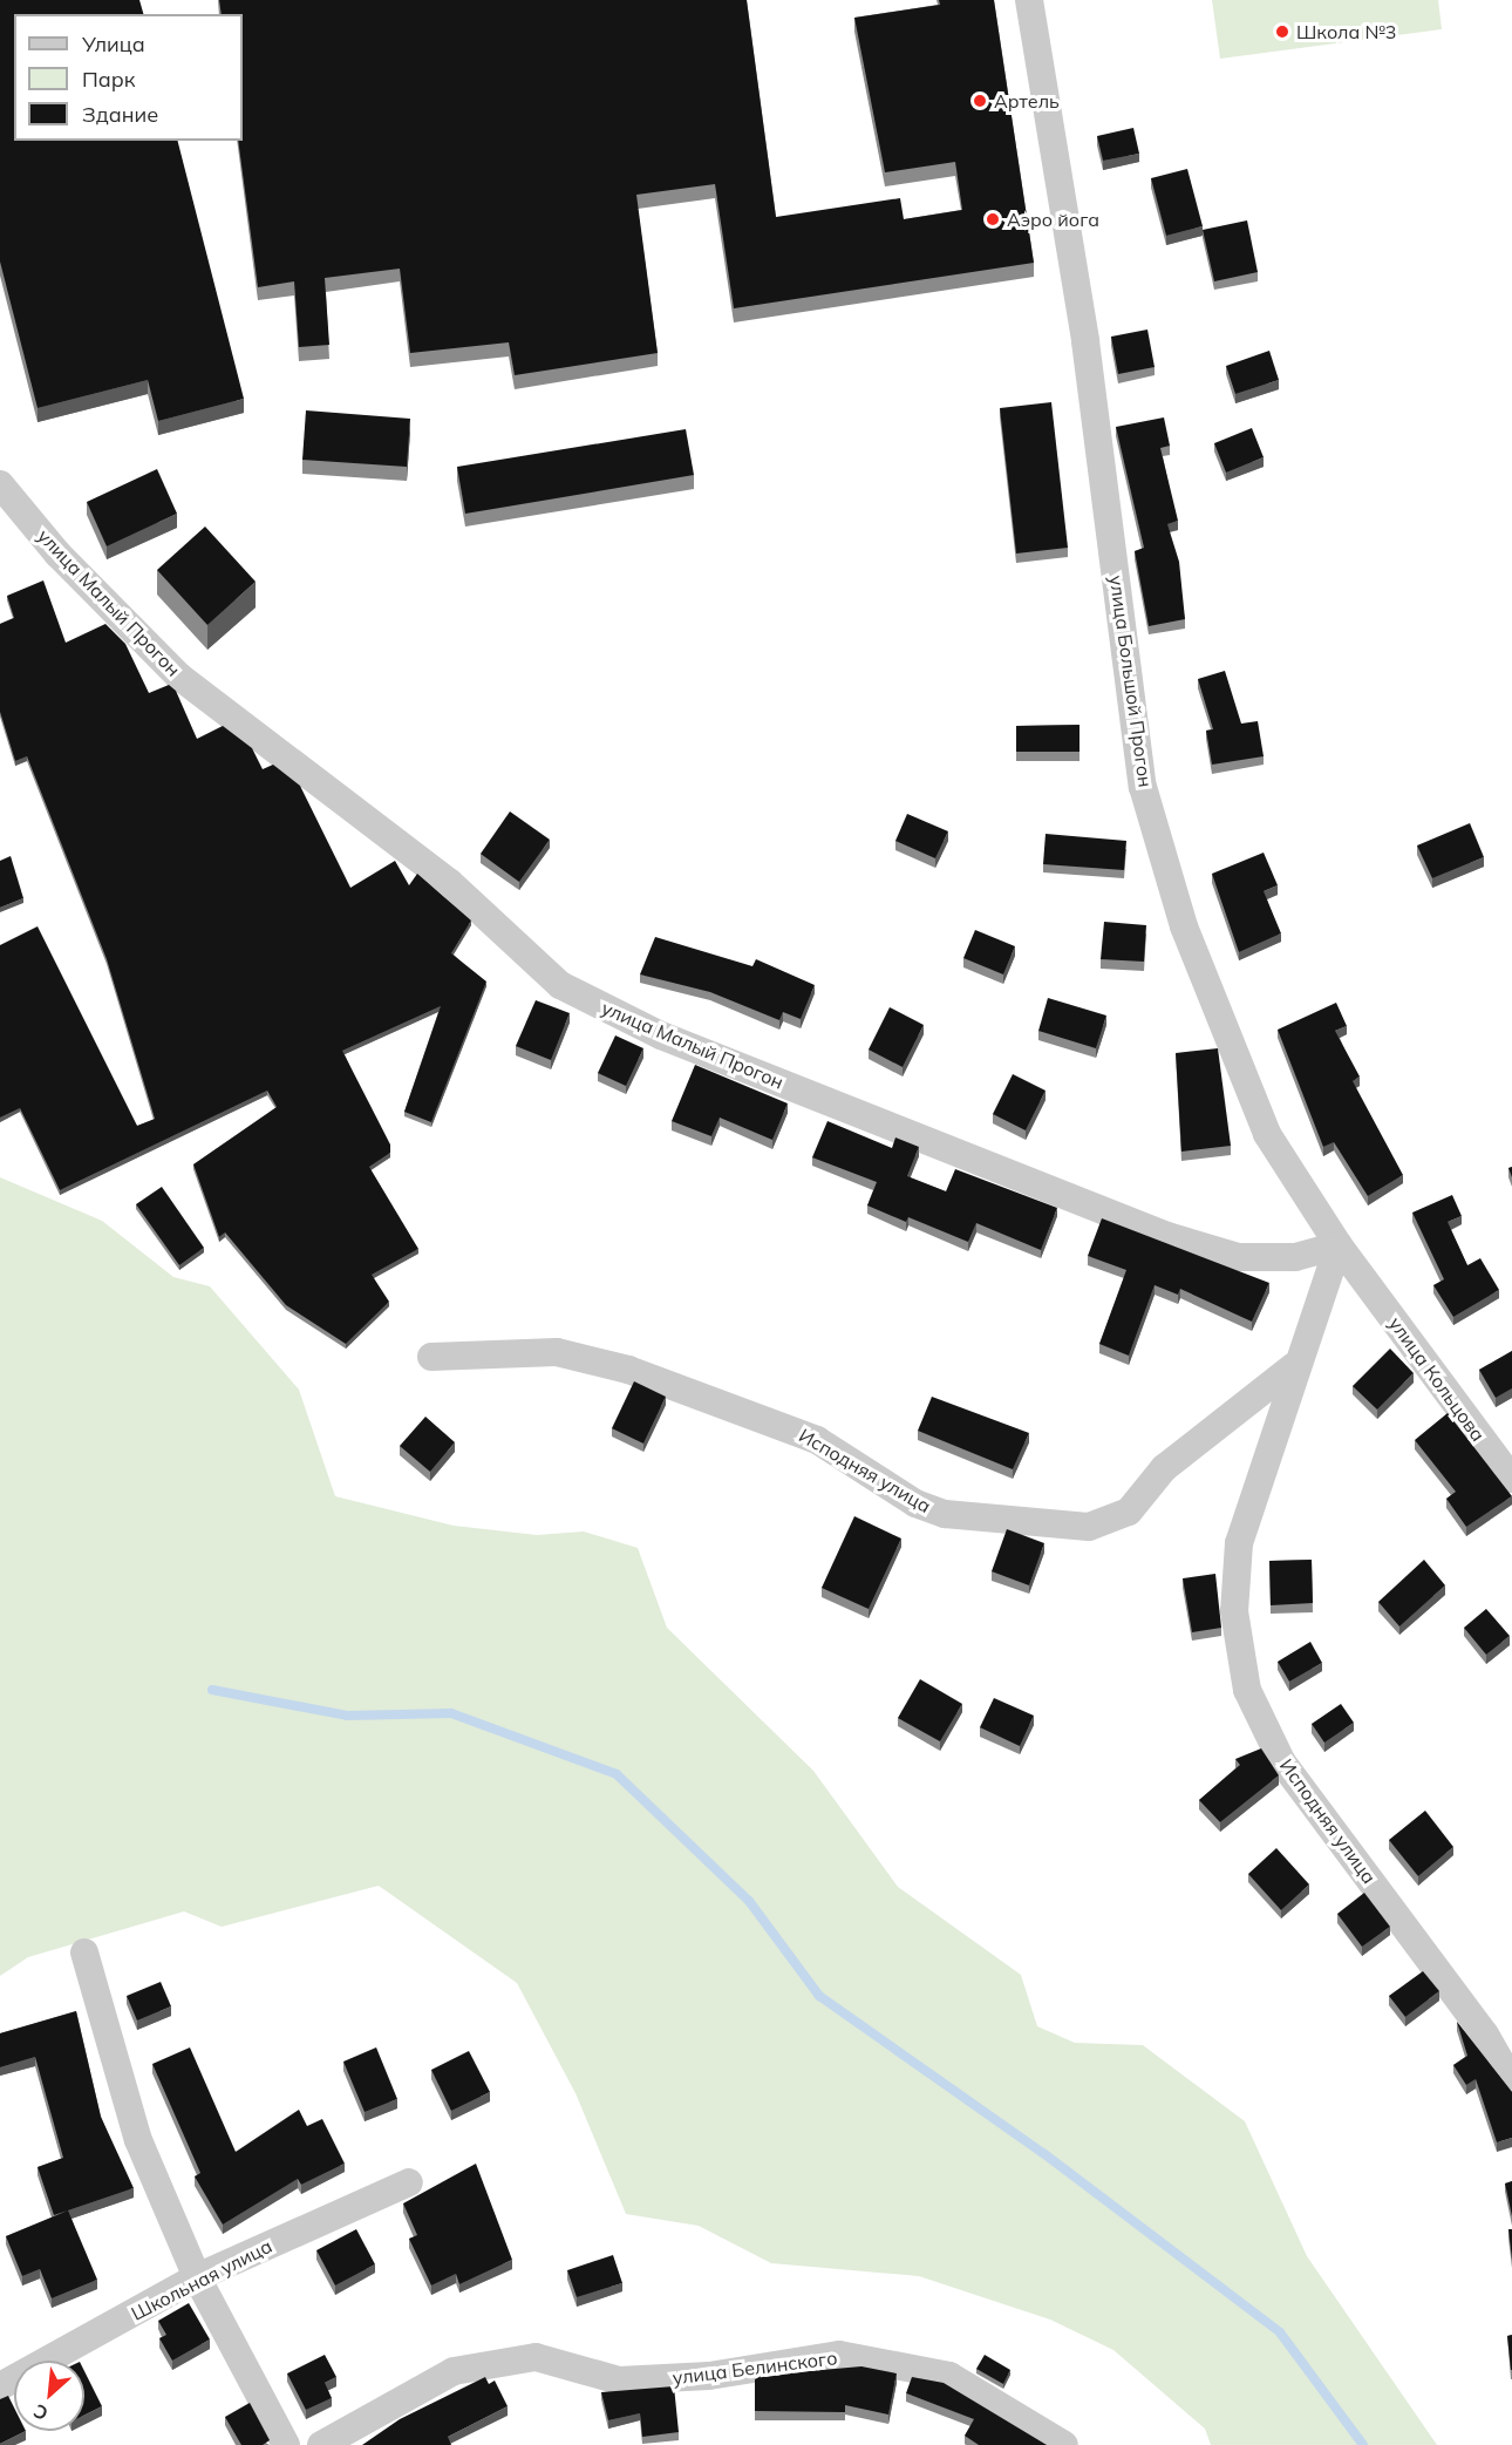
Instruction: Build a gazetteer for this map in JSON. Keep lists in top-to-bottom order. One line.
{"streets":{"street":["улица Малый Прогон","улица Большой Прогон","улица Кольцова","Исподняя улица","Школьная улица","улица Белинского"]},"crossings":[["улица Малый Прогон","улица Большой Прогон"],["улица Малый Прогон","Исподняя улица"],["улица Большой Прогон","улица Кольцова"],["улица Большой Прогон","Исподняя улица"]],"places":["Школа №3","Артель","Аэро йога"],"legend":["Улица","Парк","Здание"],"north":"bottom left"}
